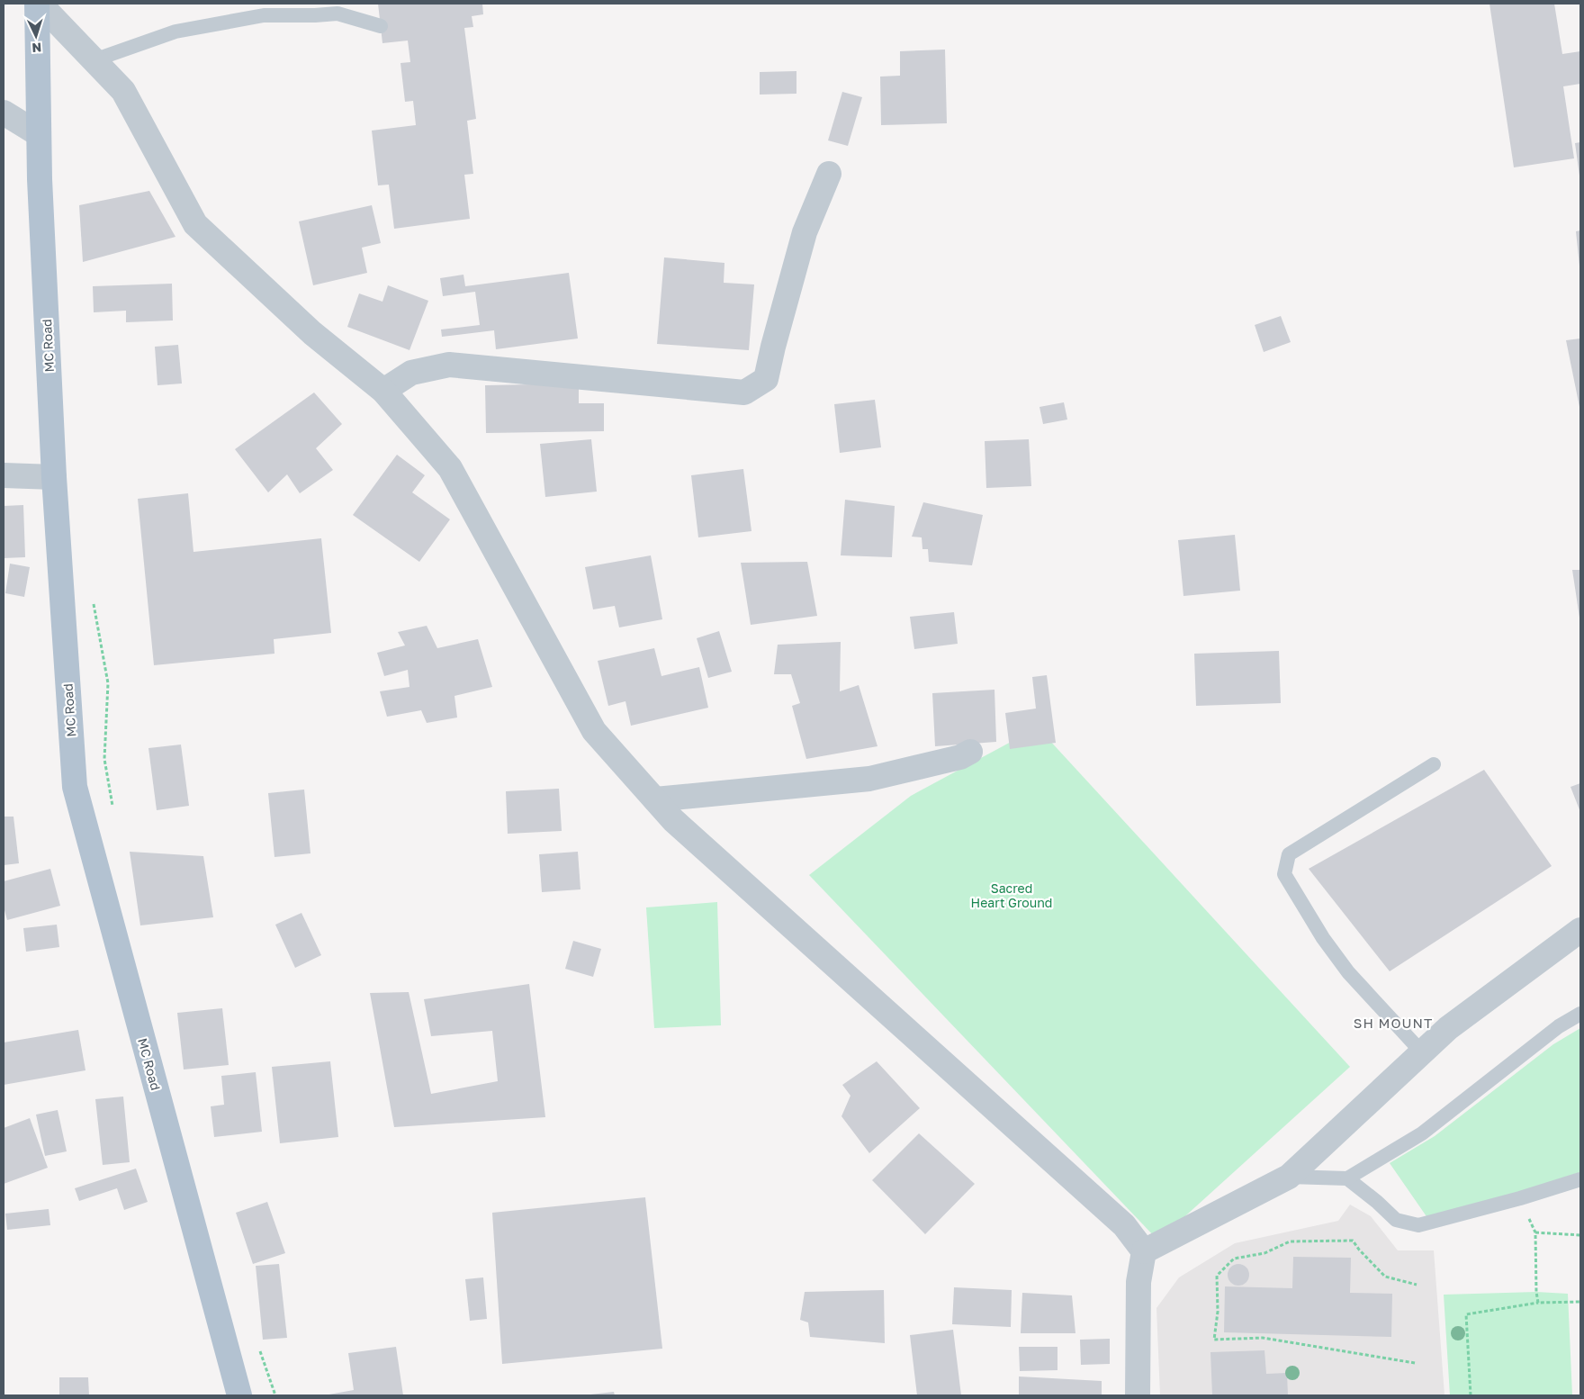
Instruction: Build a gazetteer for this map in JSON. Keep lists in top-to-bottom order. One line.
{"streets":{"main road":["MC Road"]},"districts":["SH MOUNT"],"parks":["Sacred Heart Ground"],"north":"bottom"}
